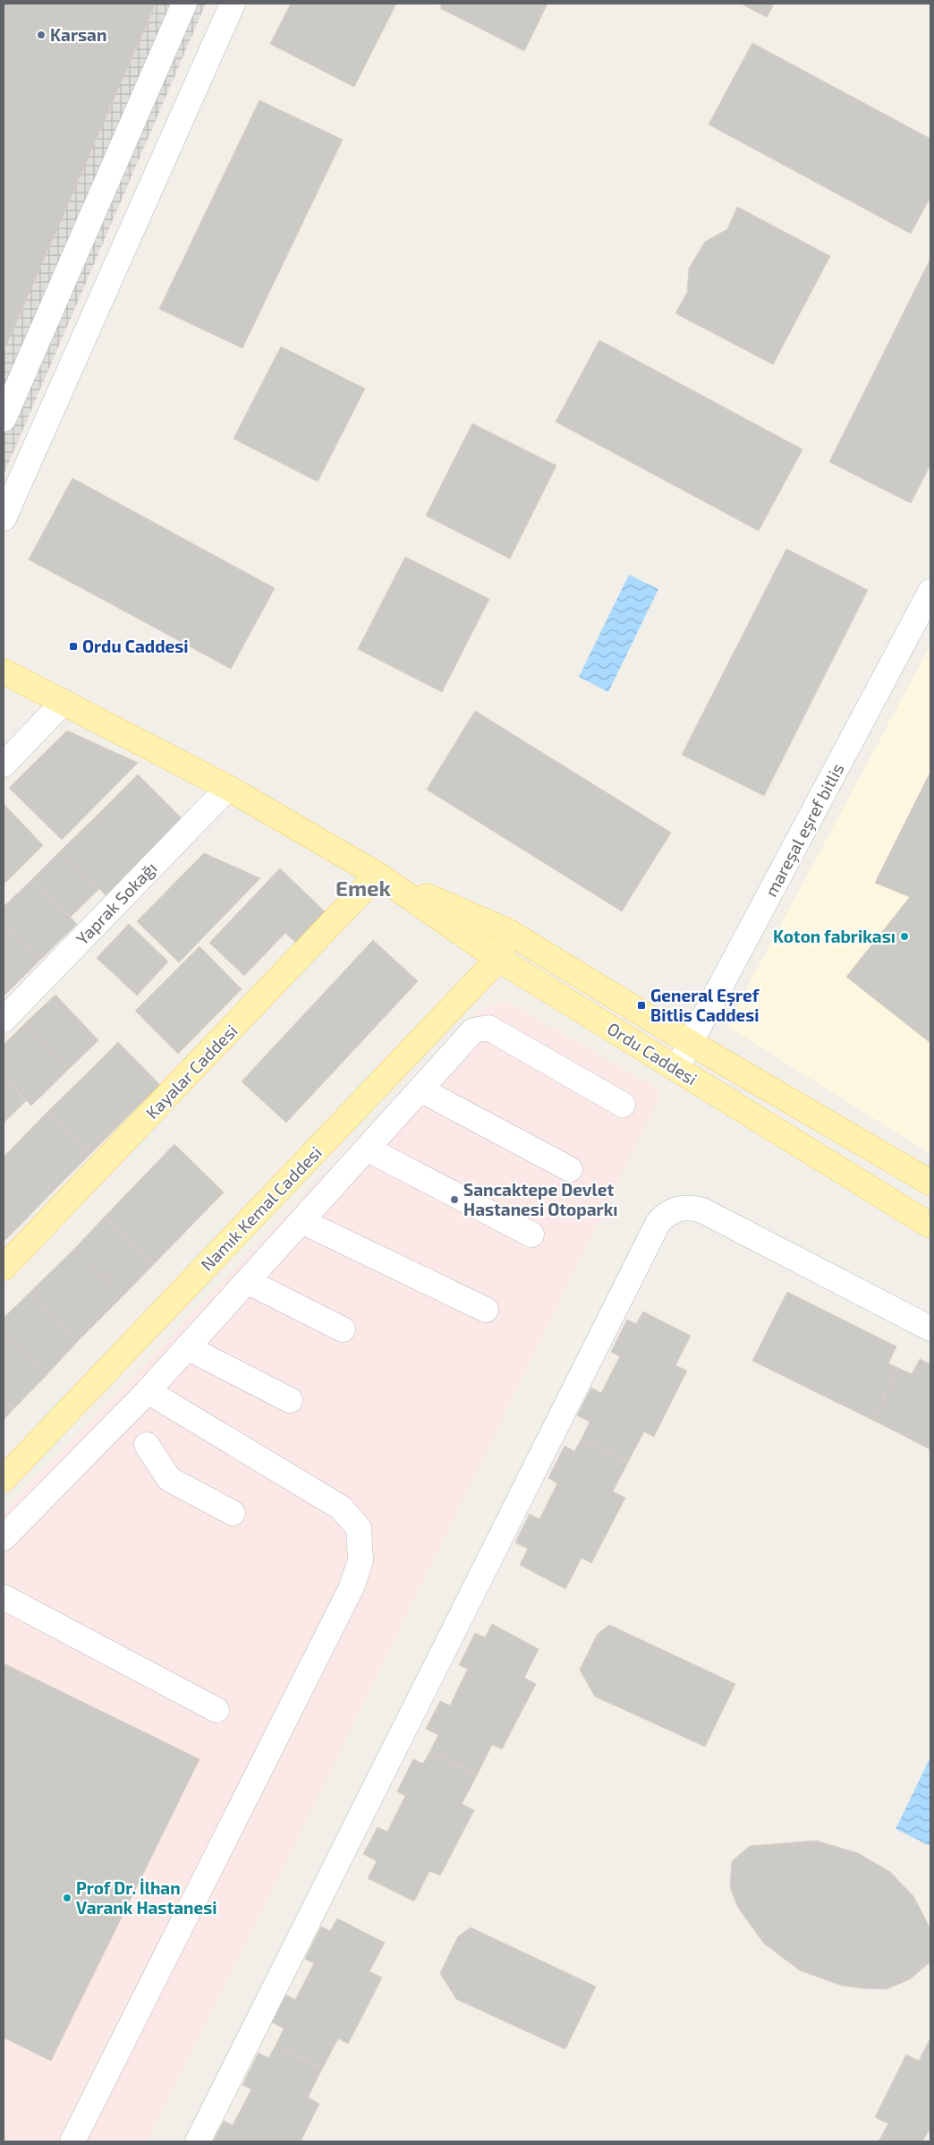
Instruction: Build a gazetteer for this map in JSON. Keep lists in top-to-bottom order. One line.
{"streets":{"main road":["Ordu Caddesi","Kayalar Caddesi","Namık Kemal Caddesi"],"street":["mareşal eşref bitlis","Yaprak Sokağı"]},"crossings":[["mareşal eşref bitlis","Ordu Caddesi"],["Yaprak Sokağı","Ordu Caddesi"],["Ordu Caddesi","Kayalar Caddesi"],["Ordu Caddesi","Namık Kemal Caddesi"]],"districts":["Emek"],"places":{"other":["Karsan","Koton fabrikası","Sancaktepe Devlet Hastanesi Otoparkı","Prof Dr. İlhan Varank Hastanesi"],"transit":["Ordu Caddesi","General Eşref Bitlis Caddesi"]}}
